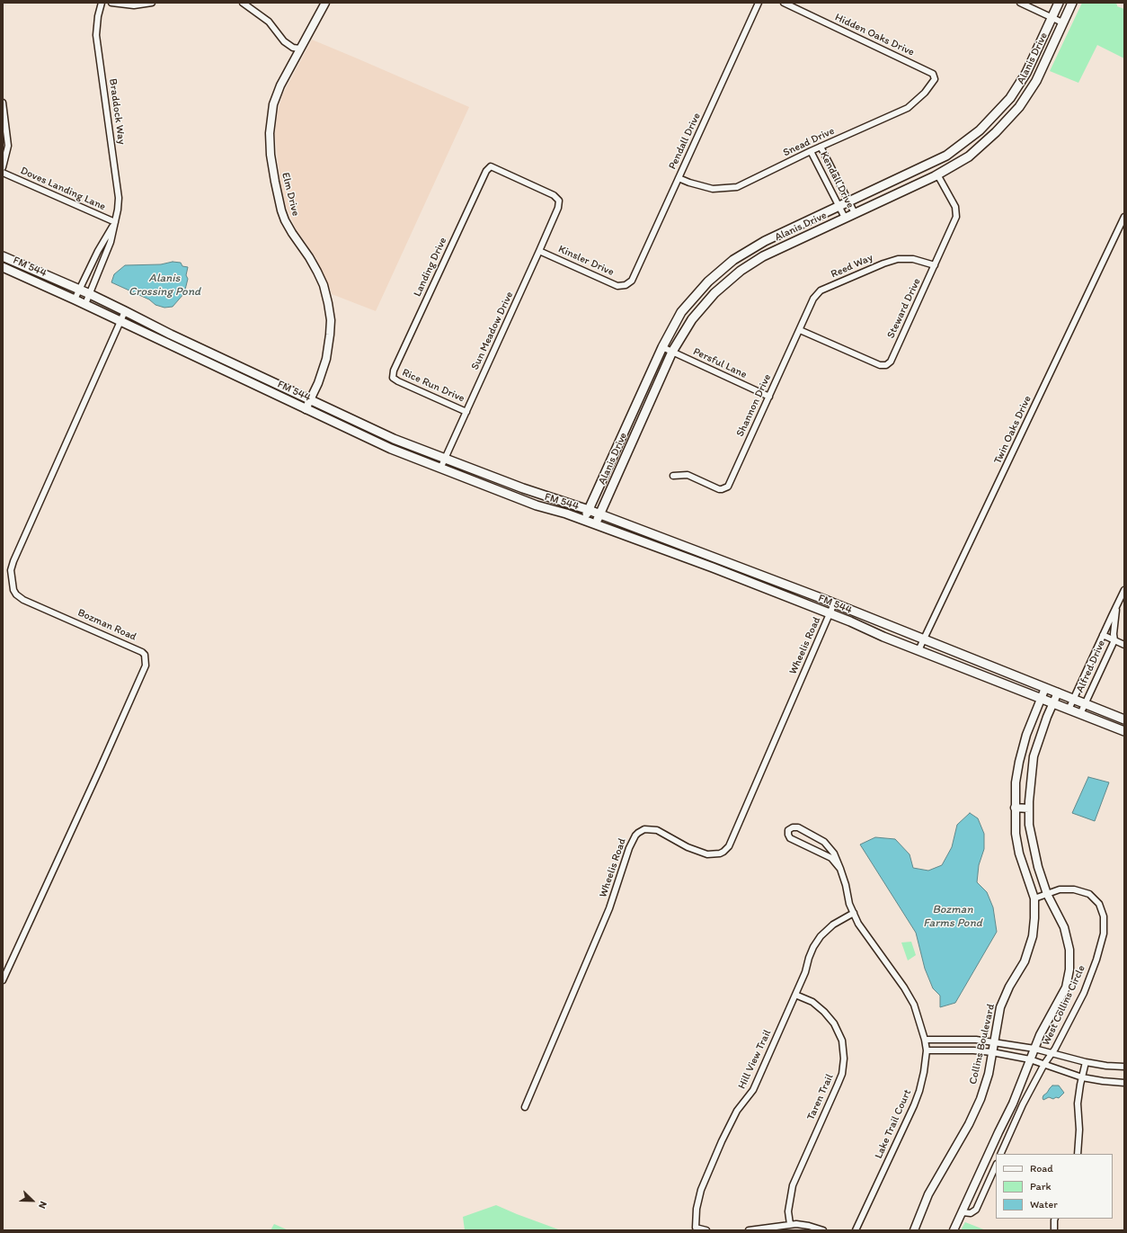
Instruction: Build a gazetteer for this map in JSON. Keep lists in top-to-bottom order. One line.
{"streets":{"main road":["Alanis Drive","FM 544"],"street":["Hidden Oaks Drive","Braddock Way","Pendall Drive","Snead Drive","Kendall Drive","Doves Landing Lane","Elm Drive","Kinsler Drive","Reed Way","Landing Drive","Steward Drive","Sun Meadow Drive","Persful Lane","Rice Run Drive","Shannon Drive","Twin Oaks Drive","Bozman Road","Wheelis Road","Alfred Drive","West Collins Circle","Collins Boulevard","Hill View Trail","Taren Trail","Lake Trail Court"]},"crossings":[["Hidden Oaks Drive","Snead Drive"],["Alanis Drive","Kendall Drive"],["Alanis Drive","FM 544"],["Alanis Drive","Steward Drive"],["Alanis Drive","Persful Lane"],["Braddock Way","Doves Landing Lane"],["Braddock Way","FM 544"],["Pendall Drive","Snead Drive"],["Pendall Drive","Kinsler Drive"],["Snead Drive","Kendall Drive"],["Elm Drive","FM 544"],["Kinsler Drive","Sun Meadow Drive"],["Reed Way","Steward Drive"],["Reed Way","Shannon Drive"],["FM 544","Sun Meadow Drive"],["FM 544","Twin Oaks Drive"],["FM 544","Bozman Road"],["FM 544","Wheelis Road"],["FM 544","Alfred Drive"],["FM 544","Collins Boulevard"],["Landing Drive","Sun Meadow Drive"],["Landing Drive","Rice Run Drive"],["Steward Drive","Shannon Drive"],["Sun Meadow Drive","Rice Run Drive"],["Persful Lane","Shannon Drive"],["West Collins Circle","Collins Boulevard"],["Hill View Trail","Taren Trail"],["Hill View Trail","Lake Trail Court"]],"water":["Alanis Crossing Pond","Bozman Farms Pond"],"legend":["Road","Park","Water"],"north":"bottom right"}
